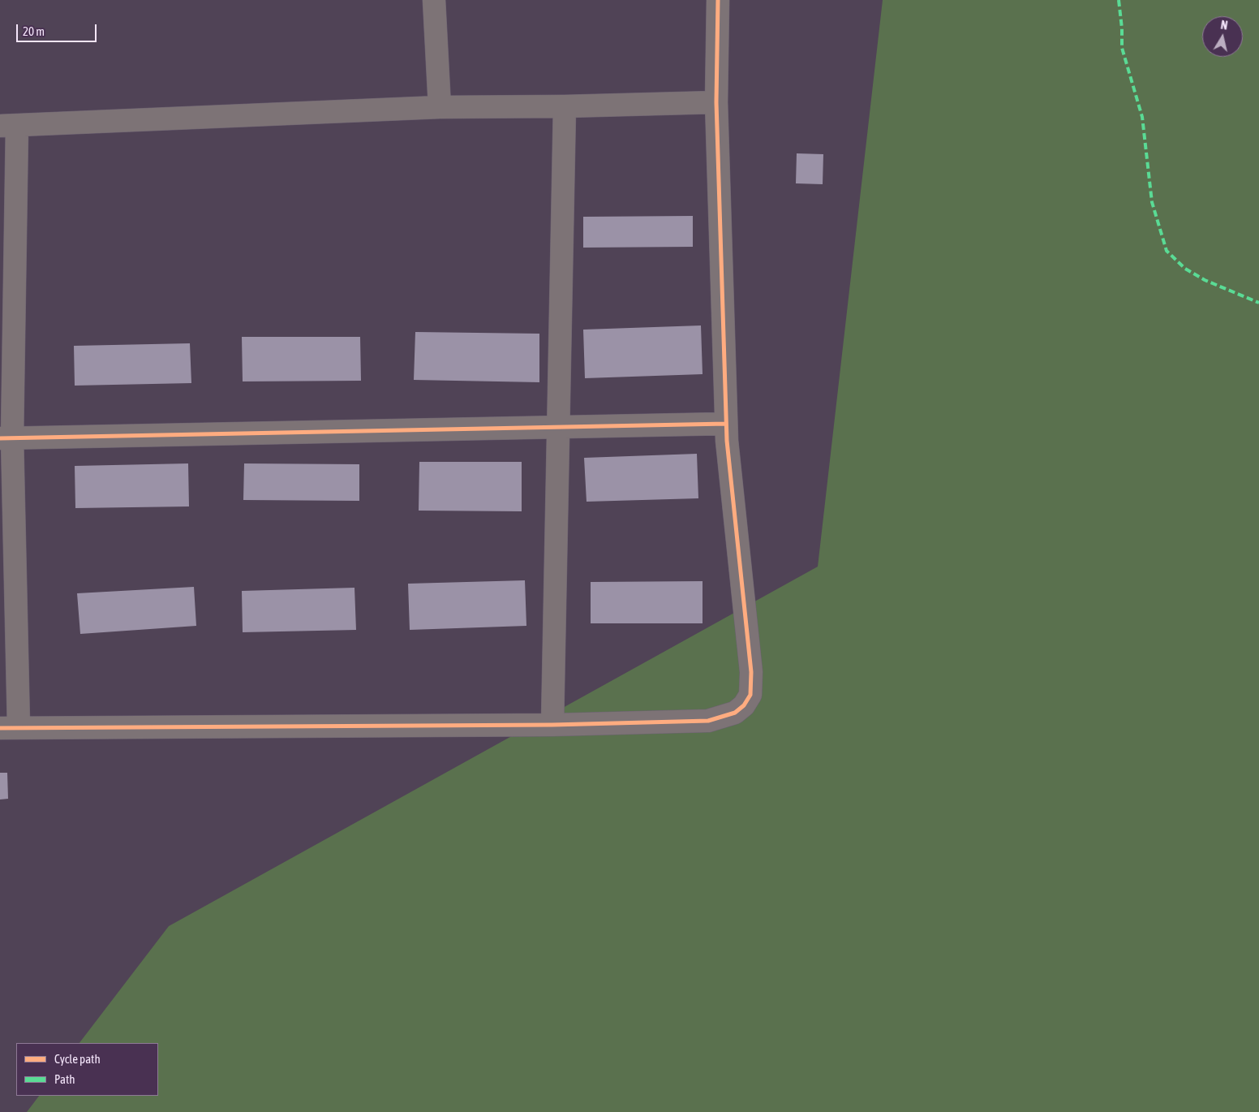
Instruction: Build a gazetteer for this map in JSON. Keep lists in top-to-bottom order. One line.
{"legend":["Cycle path","Path"],"scale_bar":"20 m","north":"top"}
